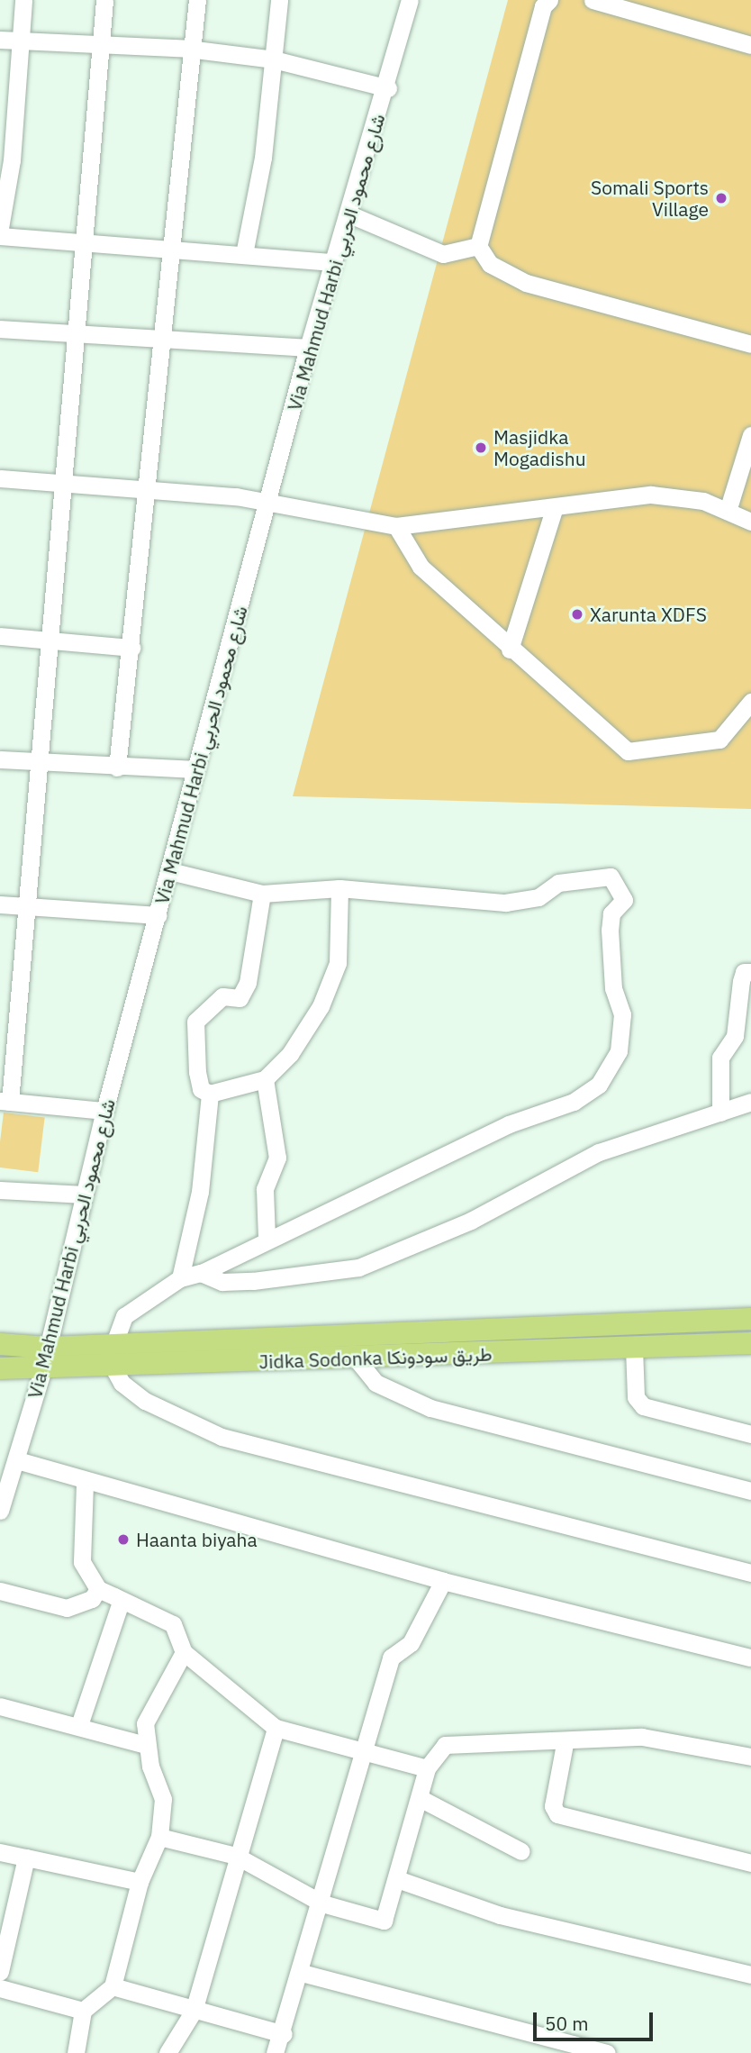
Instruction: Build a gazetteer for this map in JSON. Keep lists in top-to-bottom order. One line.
{"streets":{"main road":["Jidka Sodonka طريق سودونكا"],"street":["Via Mahmud Harbi شارع محمود الحربي"]},"crossings":[["Via Mahmud Harbi شارع محمود الحربي","Jidka Sodonka طريق سودونكا"]],"places":["Somali Sports Village","Masjidka Mogadishu","Xarunta XDFS","Haanta biyaha"],"scale_bar":"50 m"}
